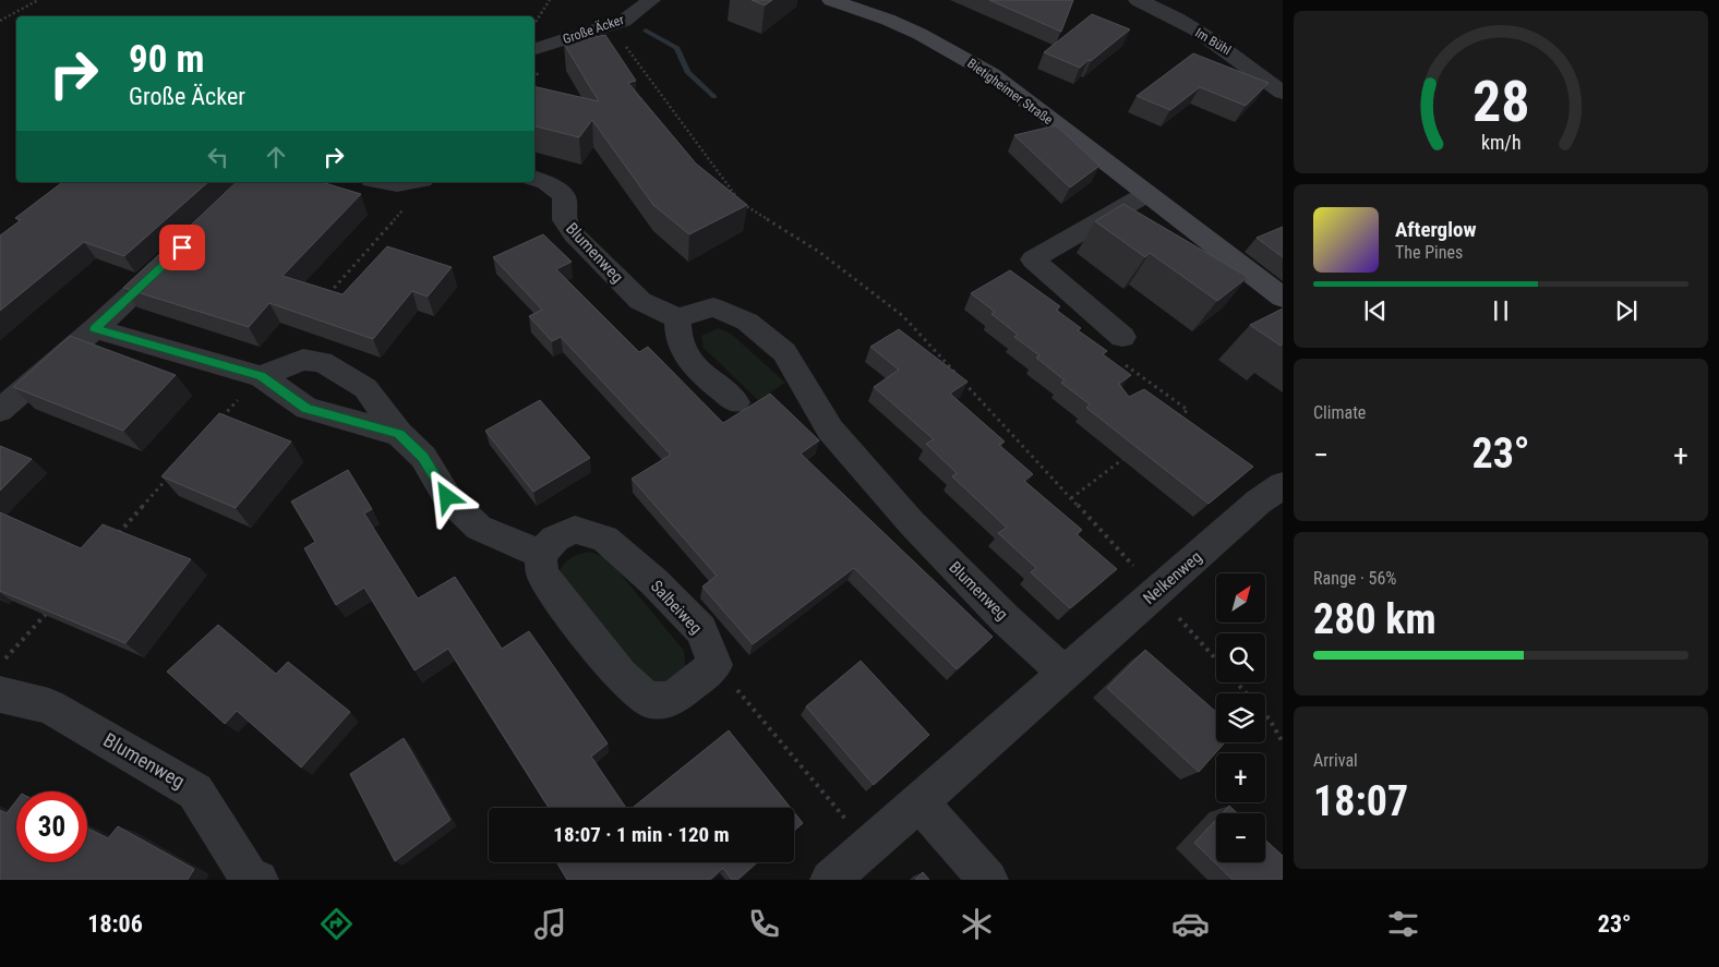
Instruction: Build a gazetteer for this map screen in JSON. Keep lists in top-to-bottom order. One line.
{"streets":{"street":["Große Äcker","Im Bühl","Bietigheimer Straße","Blumenweg","Nelkenweg","Salbeiweg"]},"crossings":[["Blumenweg","Nelkenweg"]],"north":"top right","page":{"turn":["90 m","Große Äcker"],"song":["Afterglow","The Pines"],"tile":["Climate",["Range · 56%","280 km"],["Arrival","18:07"]],"heat":["−","23°","+"],"map_buttons":["+","−"],"limit":"30","trip":"18:07 · 1 min · 120 m","tabs":["18:06","23°"],"gauge":["28","km/h"]}}
